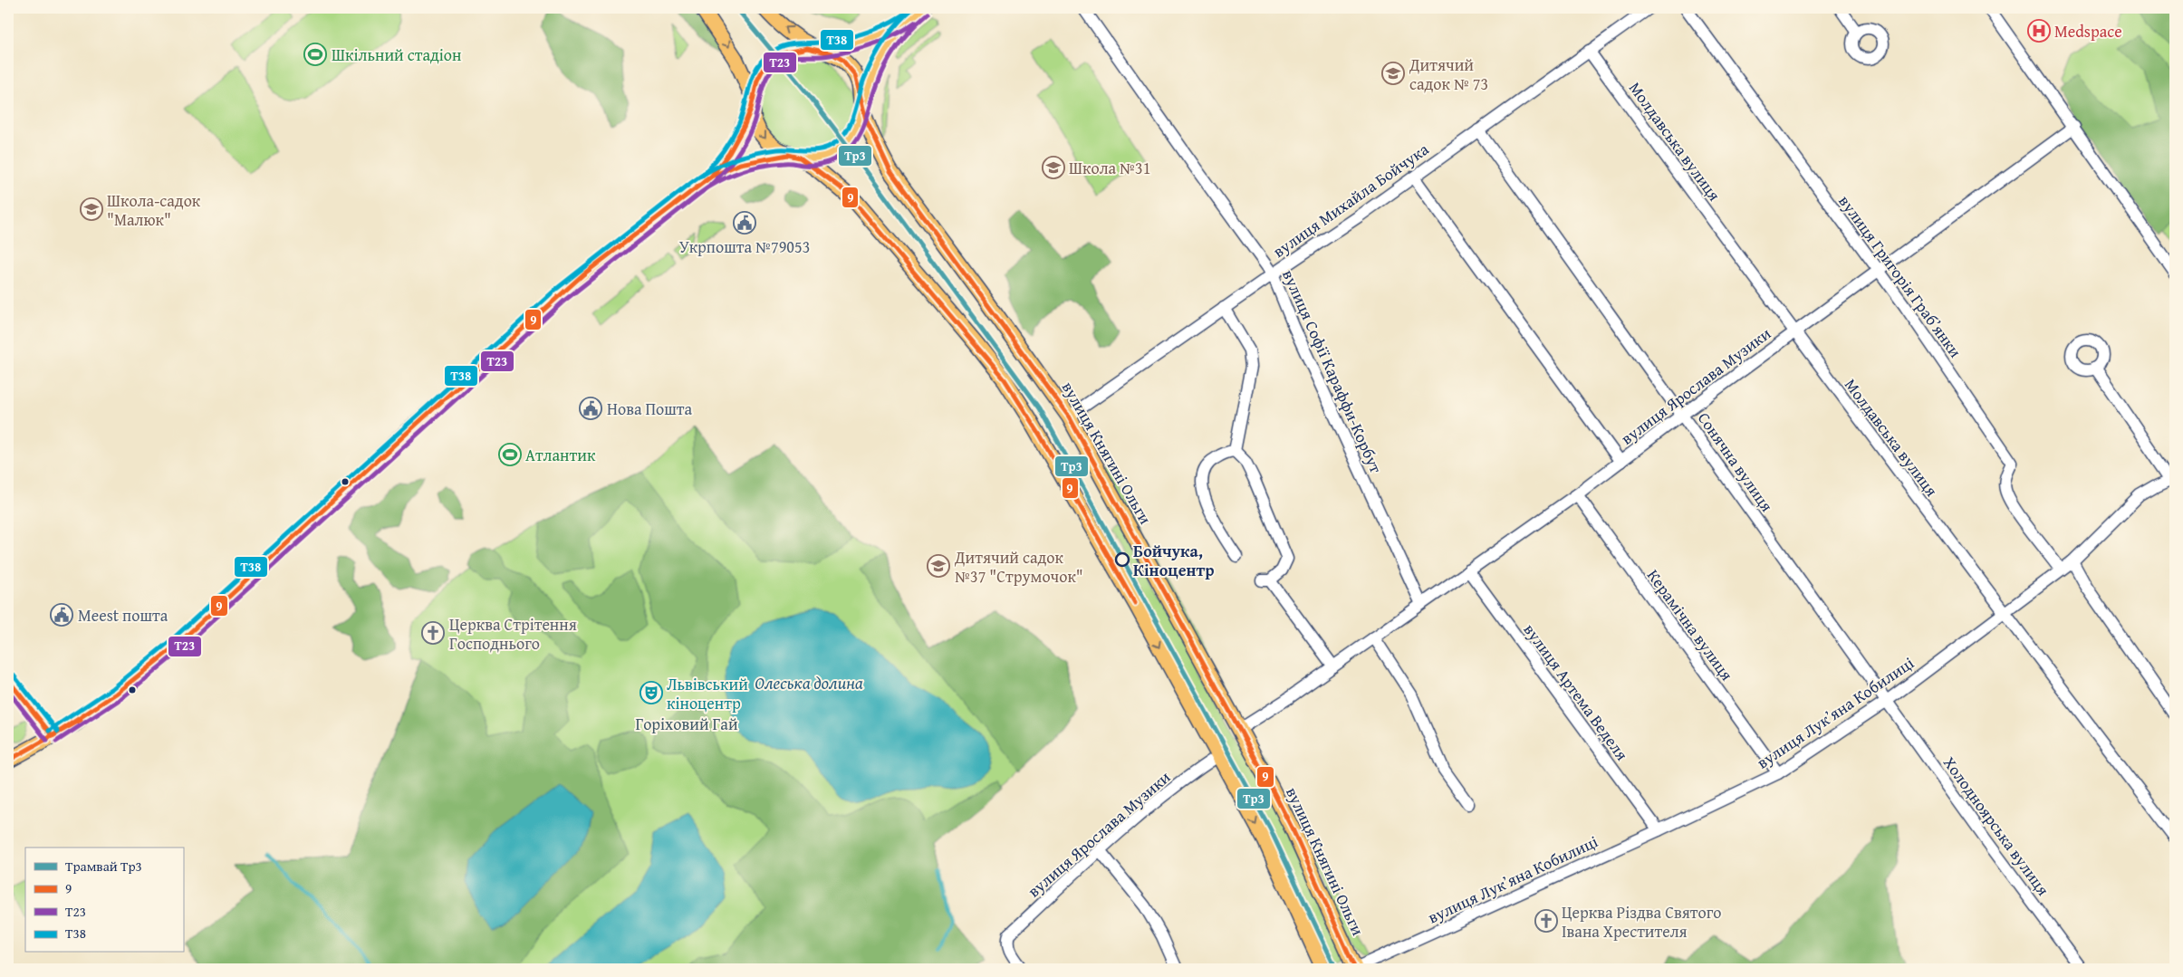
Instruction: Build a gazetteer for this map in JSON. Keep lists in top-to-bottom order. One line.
{"streets":{"main road":["вулиця Княгині Ольги"],"street":["Молдавська вулиця","вулиця Михайла Бойчука","вулиця Григорія Грабʼянки","вулиця Софії Караффи-Корбут","вулиця Ярослава Музики","Сонячна вулиця","Керамічна вулиця","вулиця Артема Веделя","вулиця Лукʼяна Кобилиці","Холодноярська вулиця"]},"crossings":[["Молдавська вулиця","вулиця Михайла Бойчука"],["Молдавська вулиця","вулиця Ярослава Музики"],["Молдавська вулиця","вулиця Лукʼяна Кобилиці"],["вулиця Михайла Бойчука","вулиця Софії Караффи-Корбут"],["вулиця Михайла Бойчука","вулиця Княгині Ольги"],["вулиця Михайла Бойчука","Сонячна вулиця"],["вулиця Григорія Грабʼянки","вулиця Ярослава Музики"],["вулиця Григорія Грабʼянки","вулиця Лукʼяна Кобилиці"],["вулиця Софії Караффи-Корбут","вулиця Ярослава Музики"],["вулиця Ярослава Музики","вулиця Княгині Ольги"],["вулиця Ярослава Музики","Сонячна вулиця"],["вулиця Ярослава Музики","Керамічна вулиця"],["вулиця Ярослава Музики","вулиця Артема Веделя"],["вулиця Княгині Ольги","вулиця Лукʼяна Кобилиці"],["Сонячна вулиця","вулиця Лукʼяна Кобилиці"],["Сонячна вулиця","Холодноярська вулиця"],["Керамічна вулиця","вулиця Лукʼяна Кобилиці"],["вулиця Артема Веделя","вулиця Лукʼяна Кобилиці"],["вулиця Лукʼяна Кобилиці","Холодноярська вулиця"]],"water":["Олеська долина"],"parks":["Горіховий Гай"],"places":{"hospital":["Medspace"],"sports":["Шкільний стадіон","Атлантик"],"school or university":["Дитячий садок № 73","Школа №31","Школа-садок \"Малюк\"","Дитячий садок №37 \"Струмочок\""],"public building":["Укрпошта №79053","Нова Пошта","Meest пошта"],"other":["Бойчука, Кіноцентр"],"church":["Церква Стрітення Господнього","Церква Різдва Святого Івана Хрестителя"],"theatre":["Львівський кіноцентр"]},"lines":["tram line Тр3","transit line Т38","transit line Т23","transit line 9"],"legend":["Трамвай Тр3","9","Т23","Т38"]}
